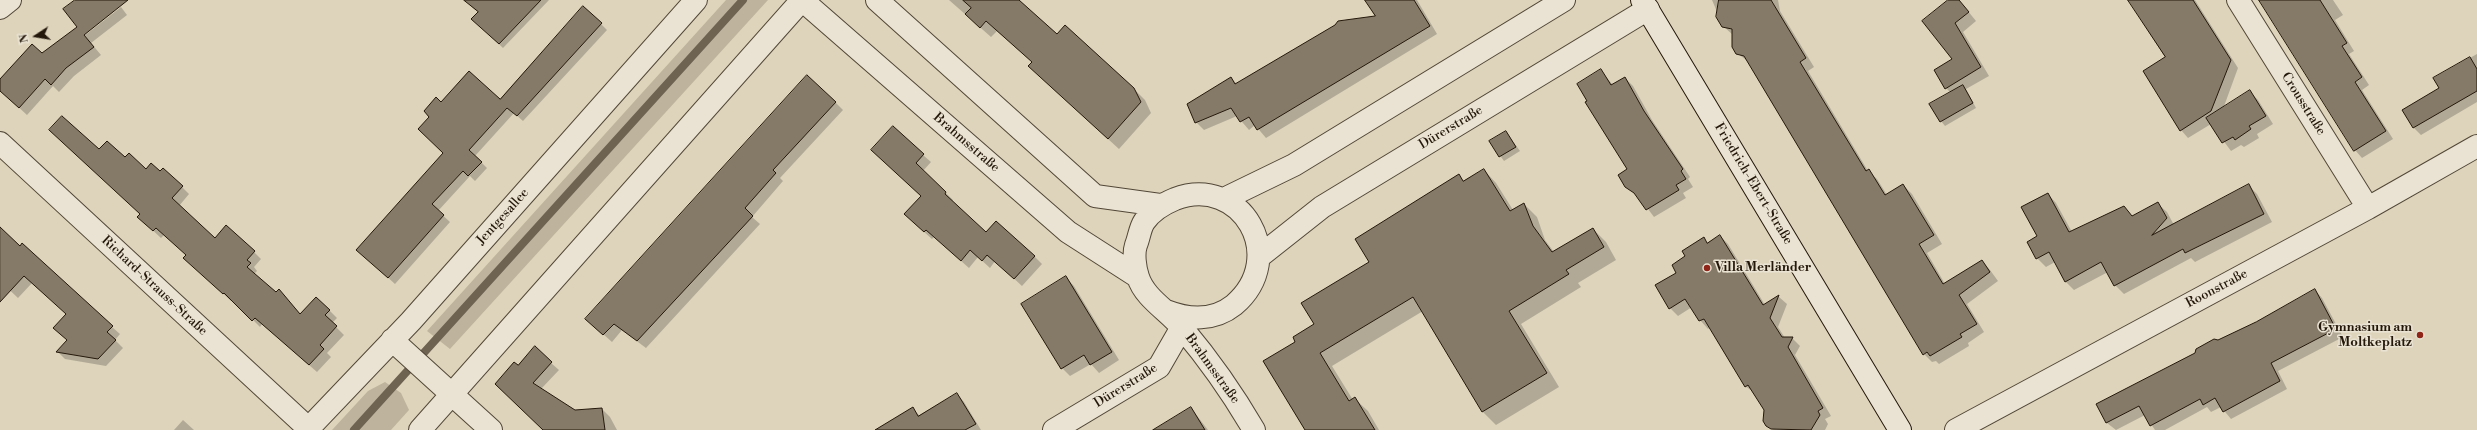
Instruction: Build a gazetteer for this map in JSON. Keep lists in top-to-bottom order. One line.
{"streets":{"street":["Crousstraße","Dürerstraße","Brahmsstraße","Friedrich-Ebert-Straße","Jentgesallee","Richard-Strauss-Straße","Roonstraße"]},"crossings":[["Crousstraße","Roonstraße"],["Dürerstraße","Brahmsstraße"],["Dürerstraße","Friedrich-Ebert-Straße"],["Jentgesallee","Richard-Strauss-Straße"]],"places":["Villa Merländer","Gymnasium am Moltkeplatz"],"north":"left"}
